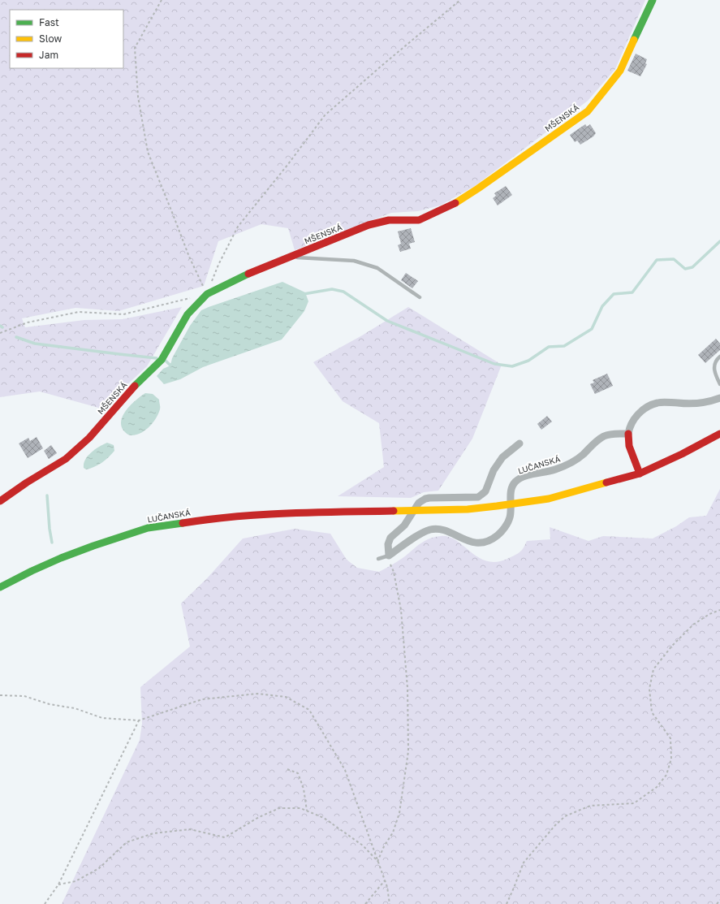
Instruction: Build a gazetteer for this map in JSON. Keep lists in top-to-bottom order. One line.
{"streets":{"street":["MŠENSKÁ","LUČANSKÁ"]},"legend":["Fast","Slow","Jam"]}
